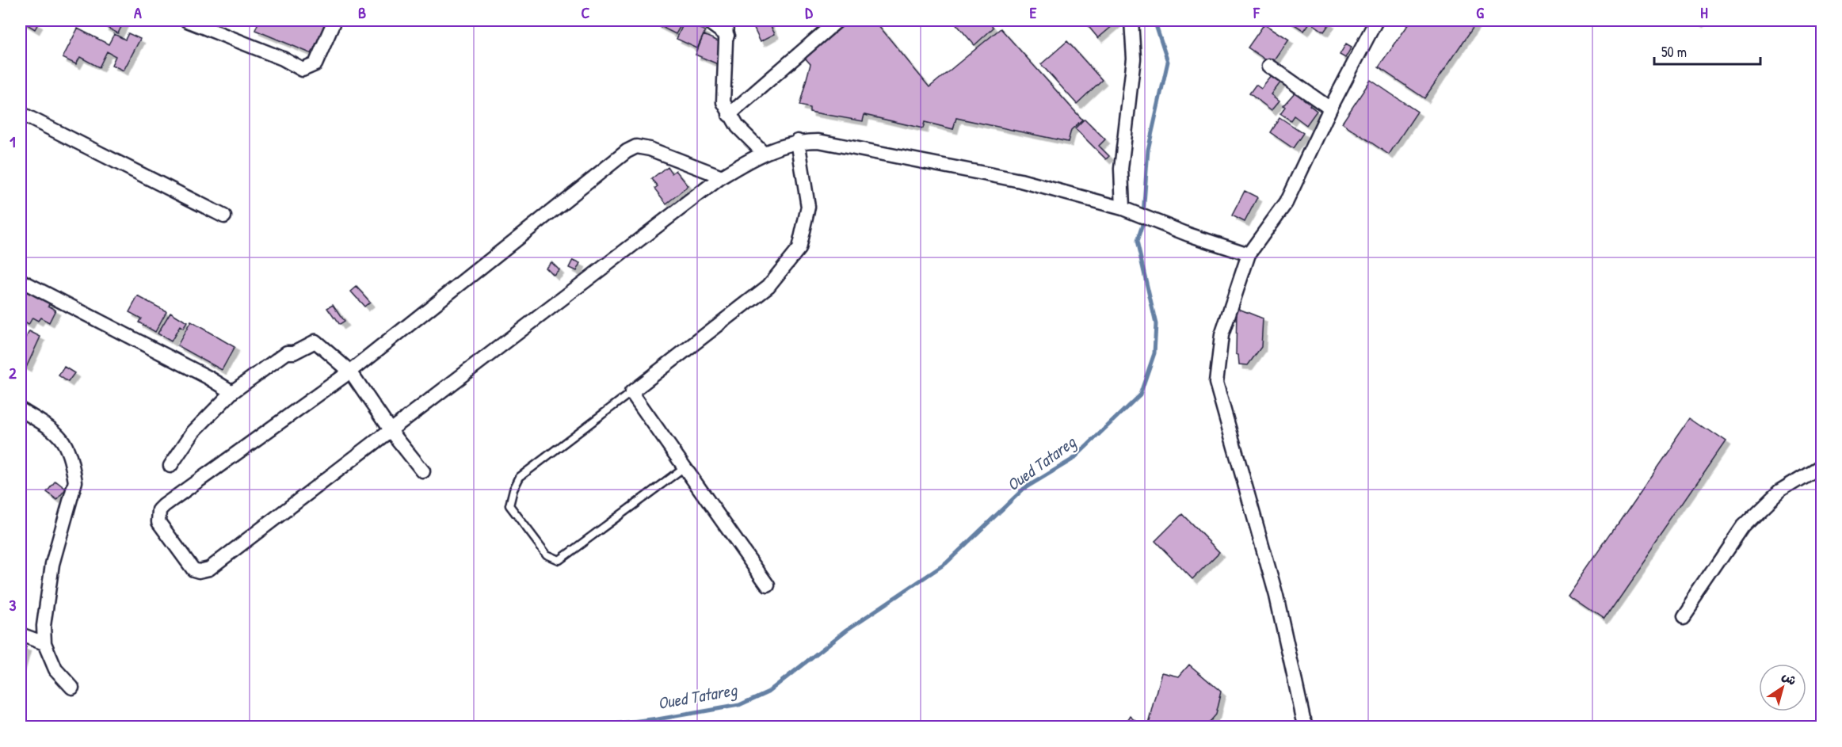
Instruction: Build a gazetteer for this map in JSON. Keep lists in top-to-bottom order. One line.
{"water":["Oued Tatareg"],"scale_bar":"50 m","north":"top right","grid":{"columns":["A","B","C","D","E","F","G","H"],"rows":["1","2","3"]}}
